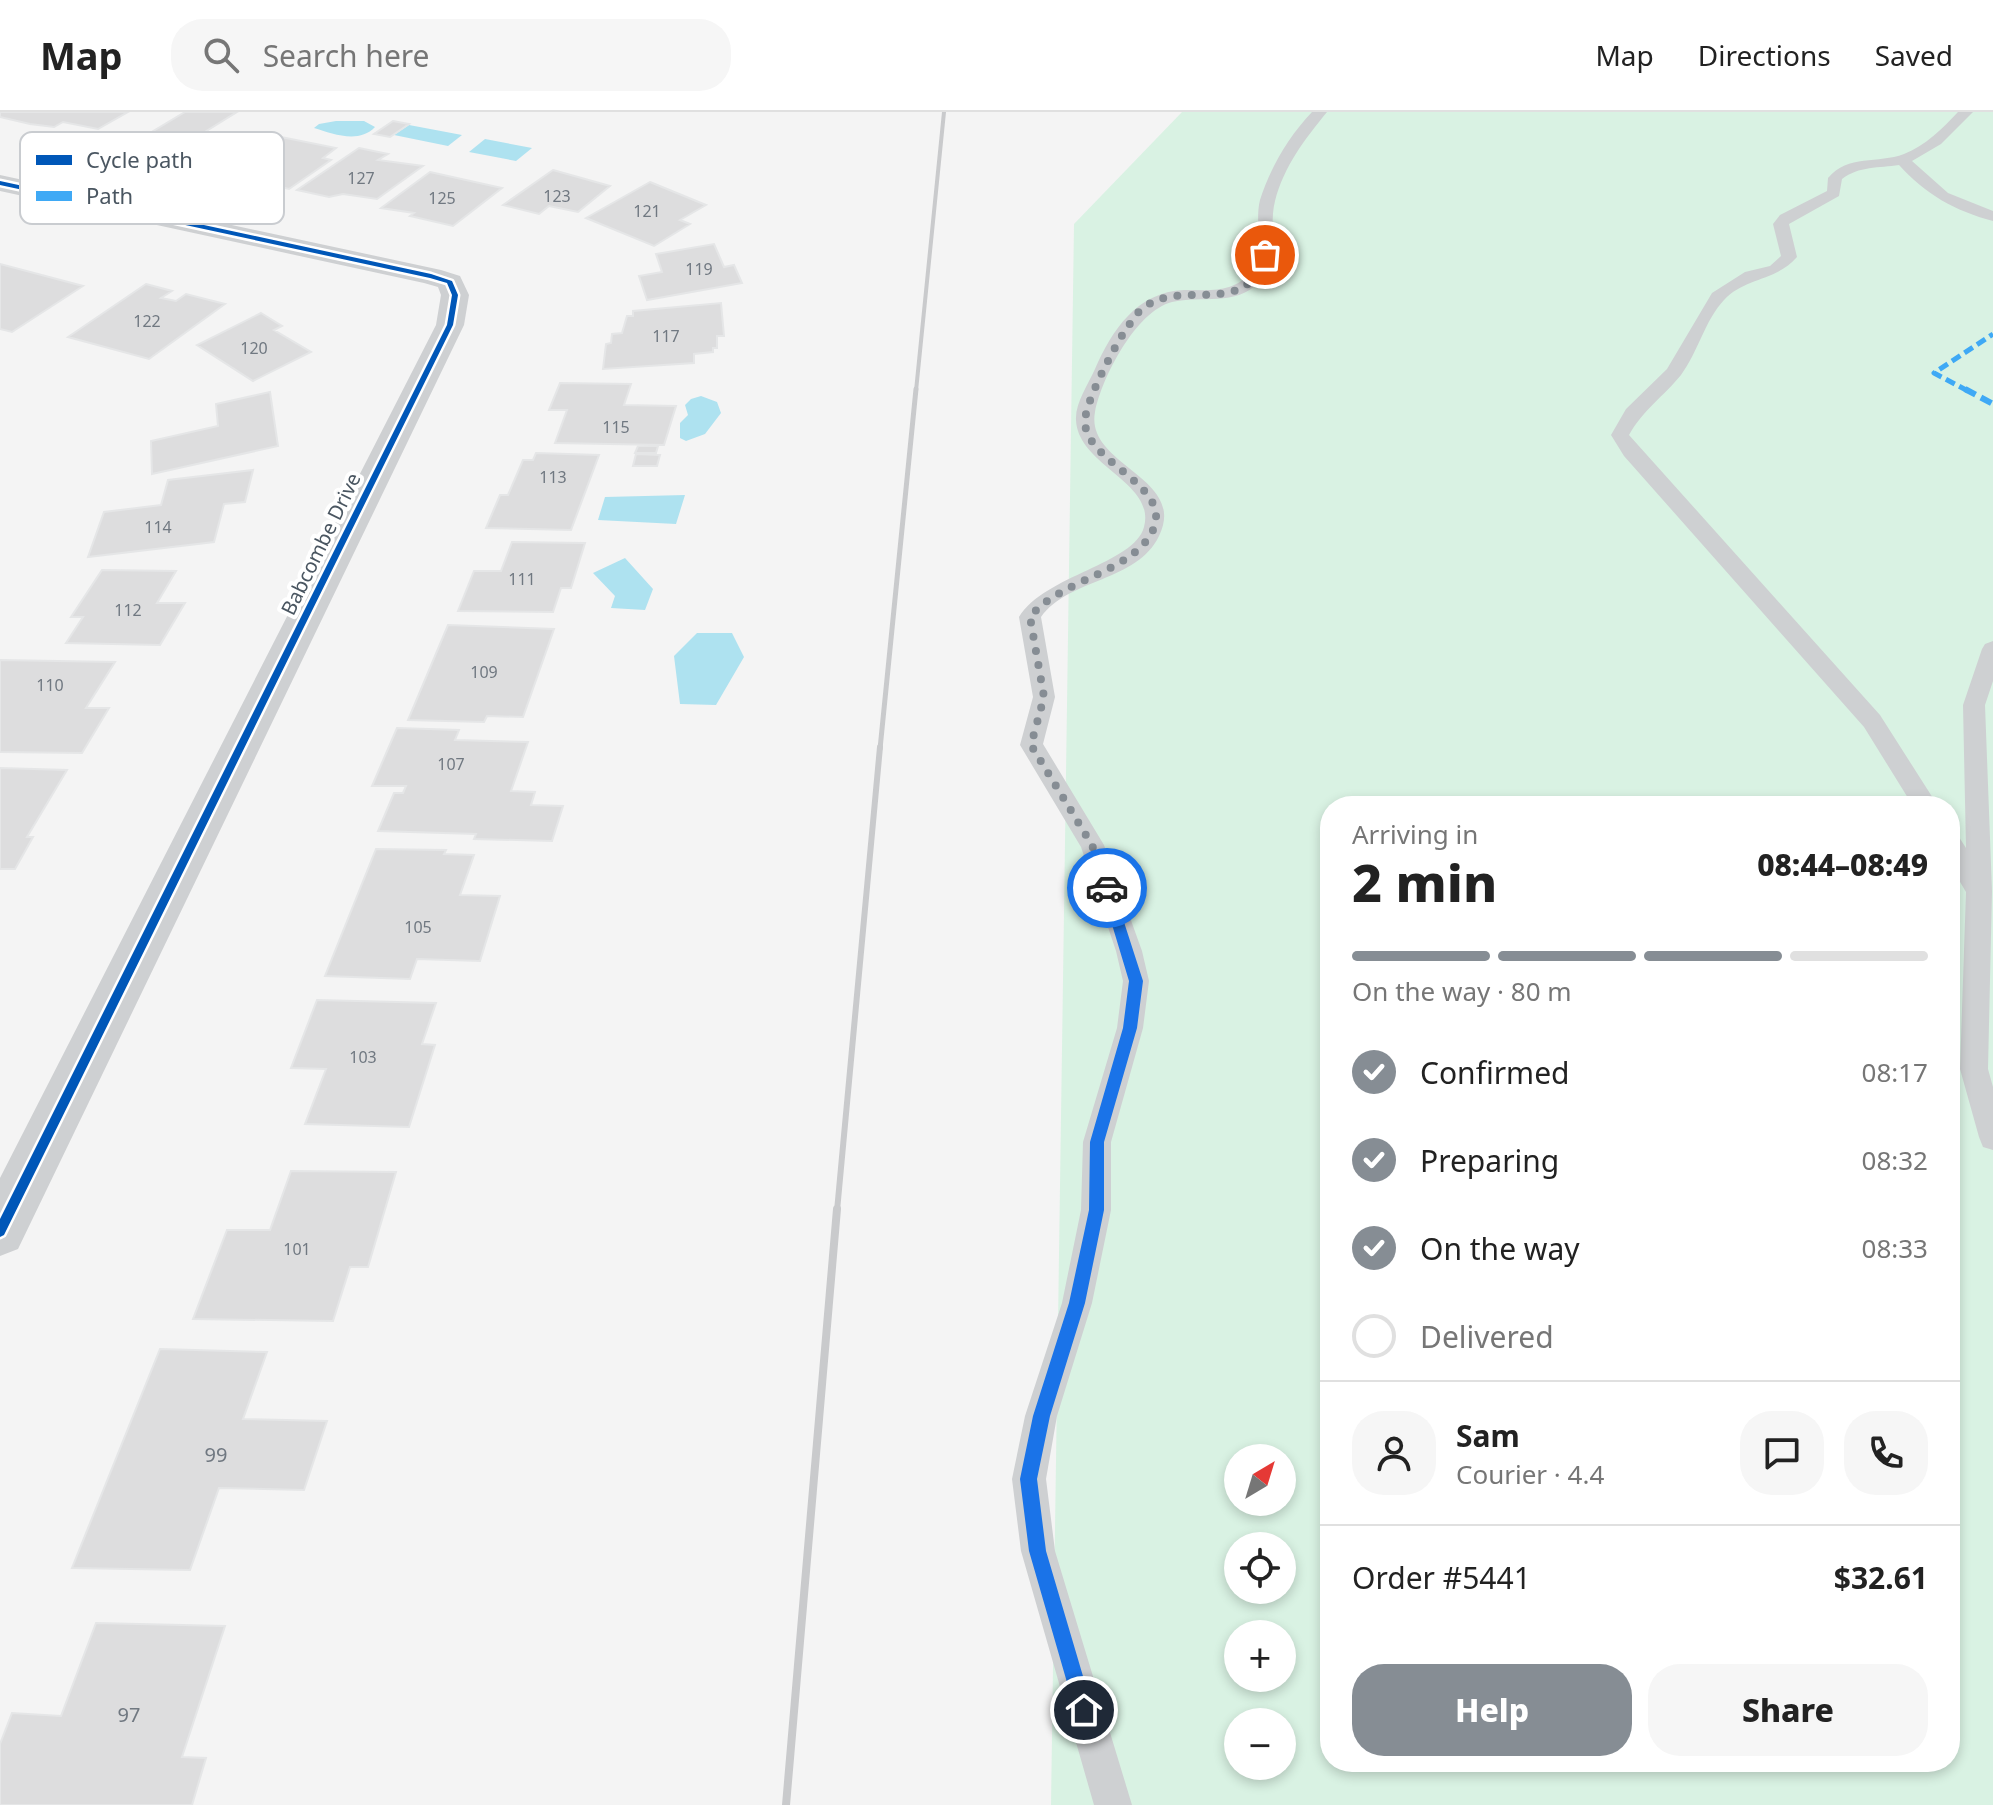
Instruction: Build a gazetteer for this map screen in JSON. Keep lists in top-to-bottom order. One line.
{"streets":{"street":["Babcombe Drive"]},"house_numbers":["127","123","125","121","119","122","117","120","115","113","114","111","112","109","110","107","105","103","101","99","97"],"legend":["Cycle path","Path"],"north":"top right","page":{"header":"Map","search":"Search here","nav":["Map","Directions","Saved"],"heading":["2 min","Arriving in","08:44–08:49"],"panel":["Sam","Courier · 4.4","Order #5441","$32.61"],"bar":"On the way · 80 m","list":[["Confirmed","08:17"],["Preparing","08:32"],["On the way","08:33"],"Delivered"],"map_buttons":["+","−"],"buttons":["Help","Share"]}}
